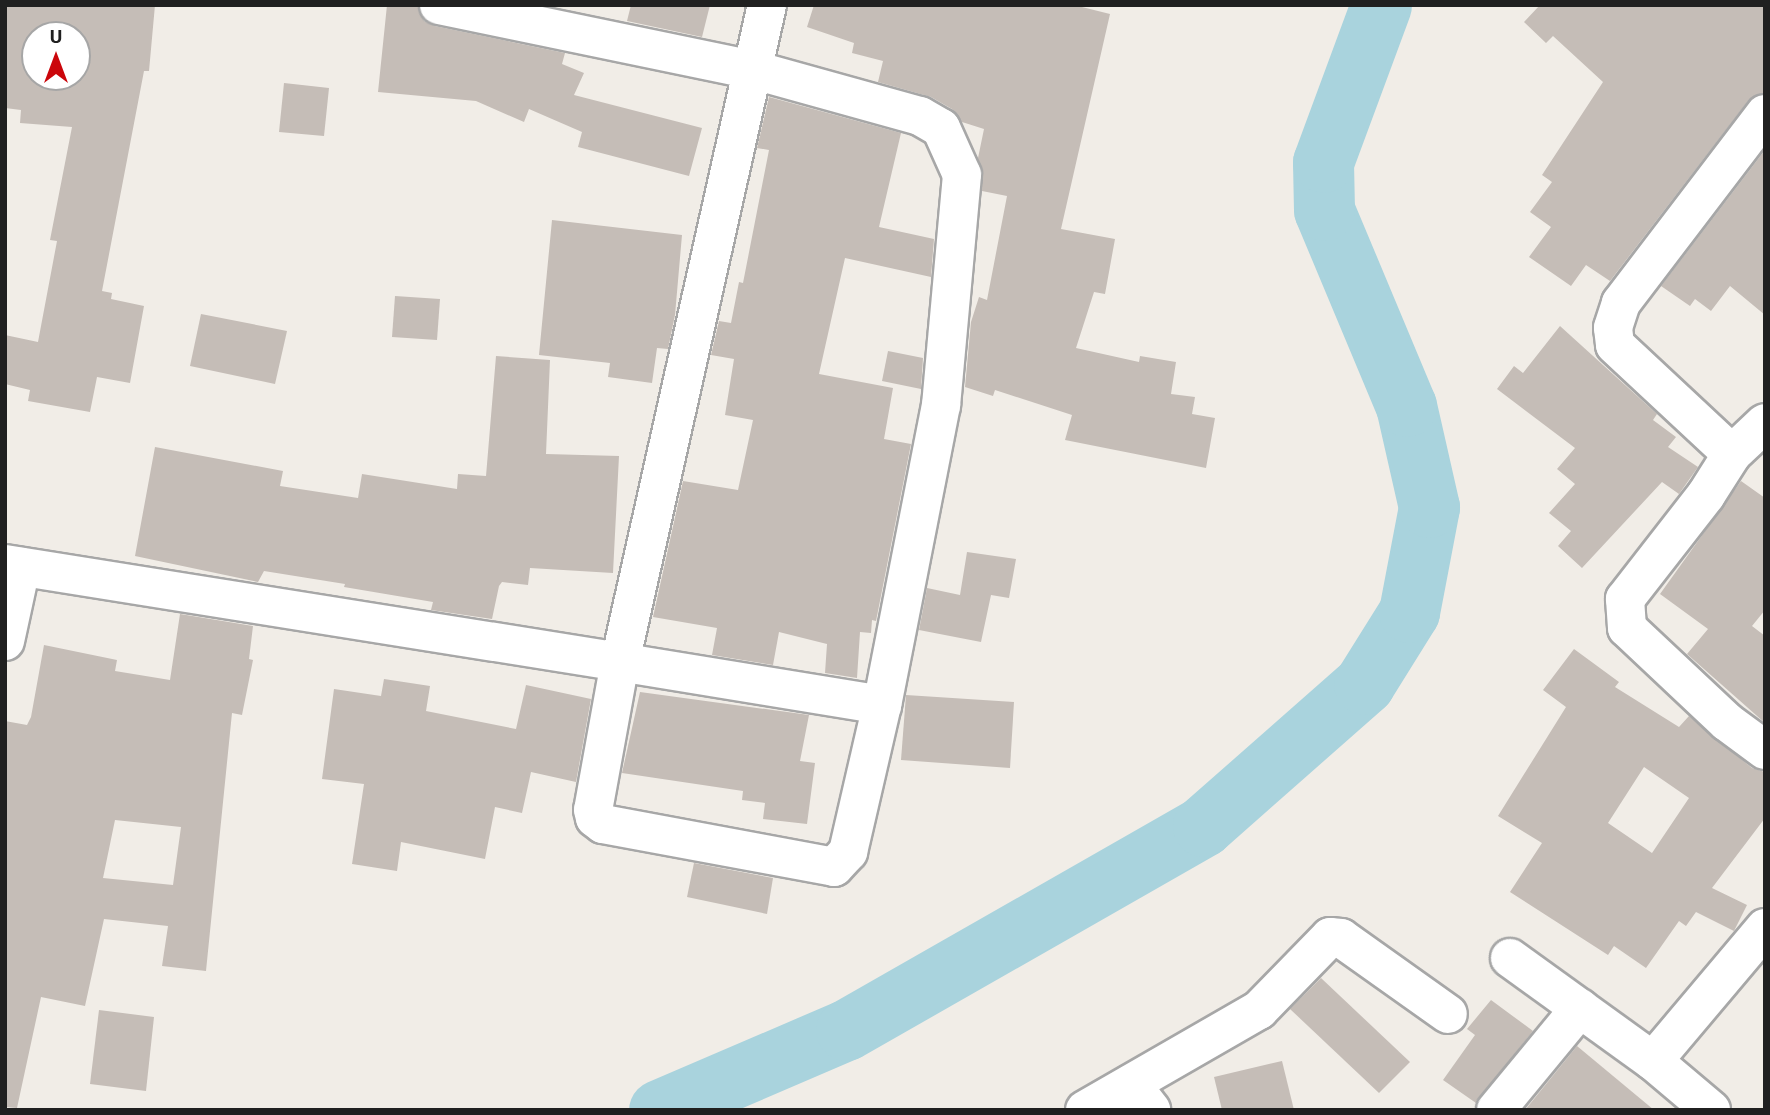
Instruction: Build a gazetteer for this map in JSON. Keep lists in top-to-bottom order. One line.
{"north":"top"}
